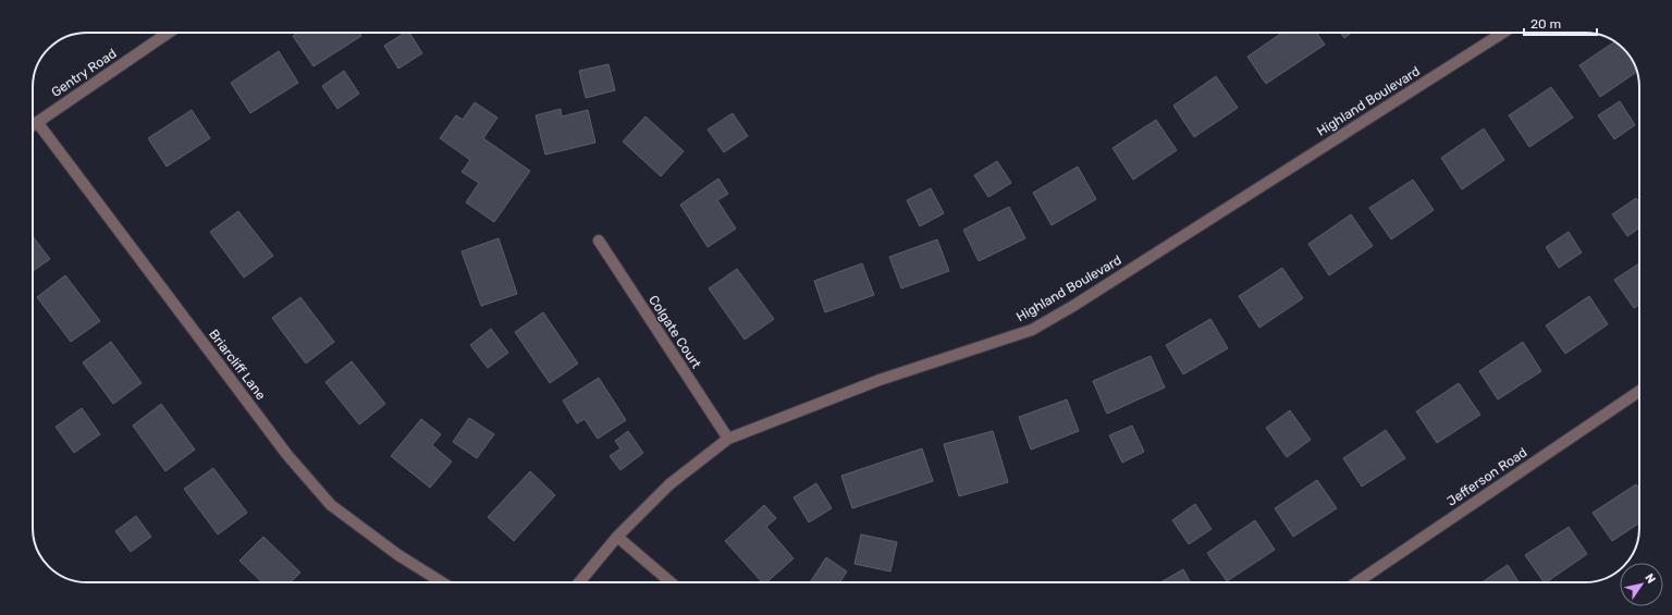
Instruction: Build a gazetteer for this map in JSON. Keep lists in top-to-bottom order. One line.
{"streets":{"street":["Gentry Road","Highland Boulevard","Colgate Court","Briarcliff Lane","Jefferson Road"]},"crossings":[["Gentry Road","Briarcliff Lane"],["Highland Boulevard","Colgate Court"]],"scale_bar":"20 m","north":"top right"}
